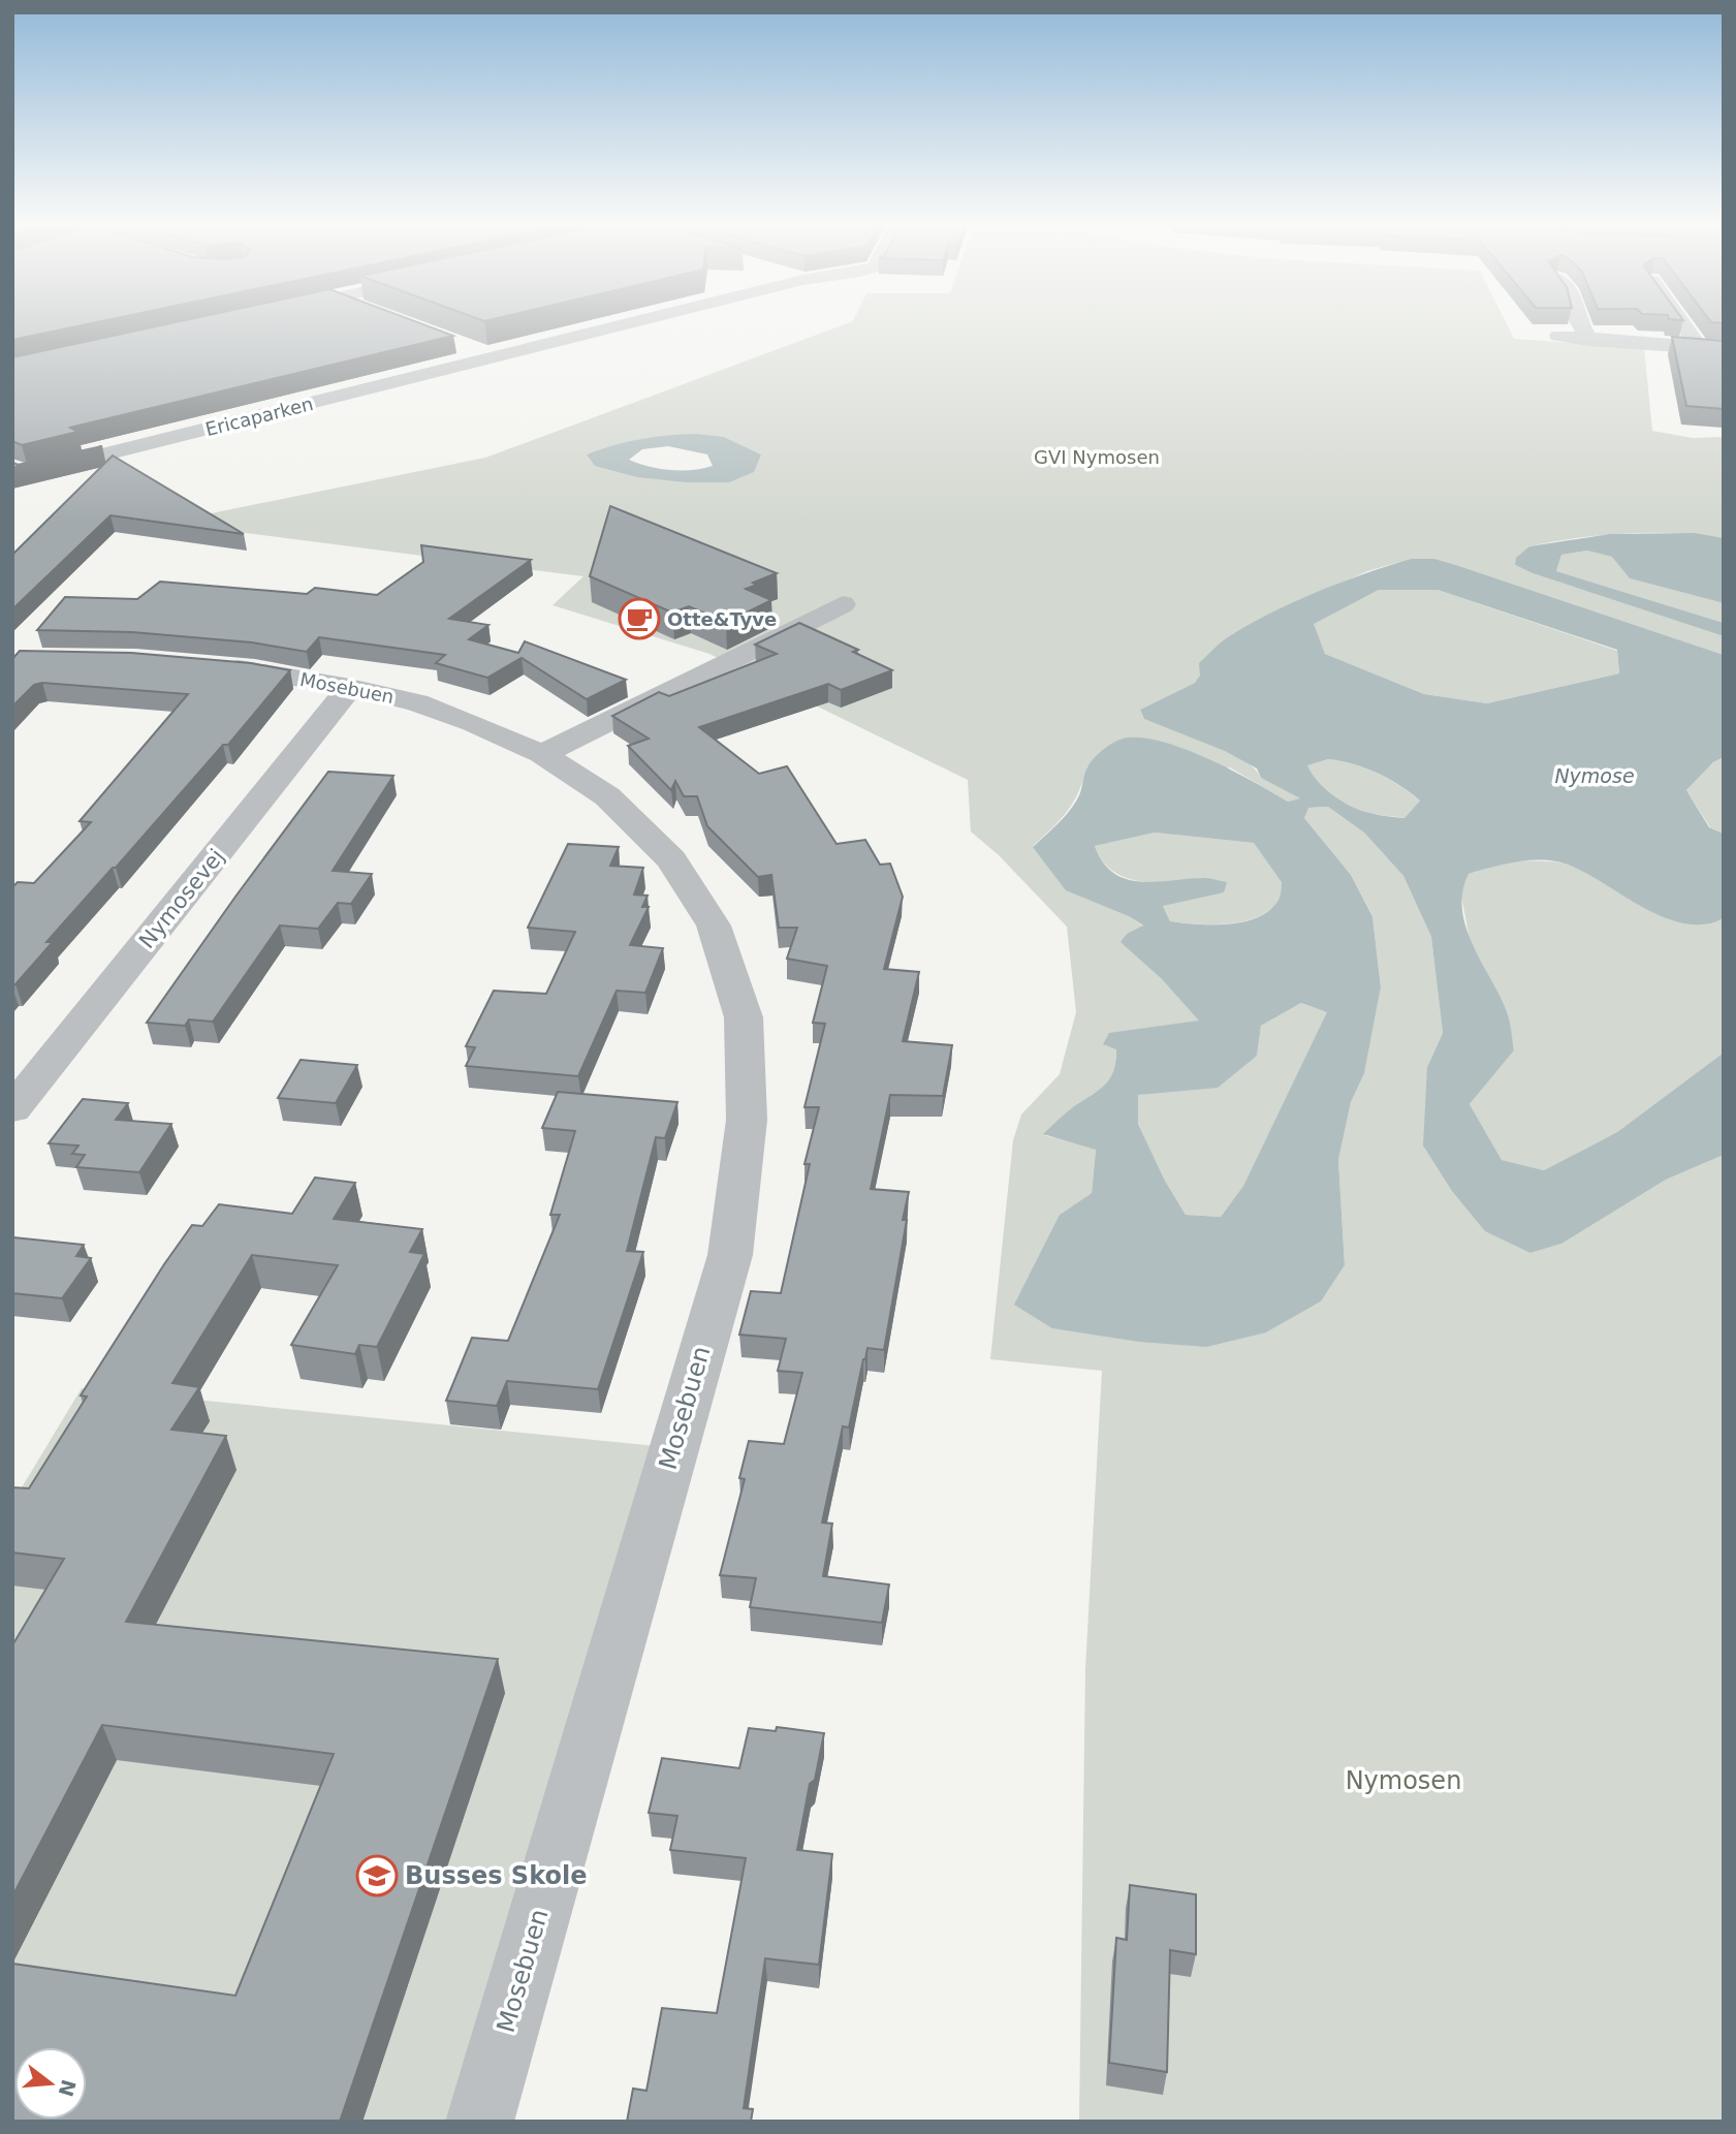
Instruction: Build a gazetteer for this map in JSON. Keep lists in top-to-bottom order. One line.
{"streets":{"street":["Ericaparken","Mosebuen","Nymosevej"]},"crossings":[["Mosebuen","Nymosevej"]],"water":["Nymose"],"parks":["GVI Nymosen","Nymosen"],"places":{"cafe":["Otte&Tyve"],"school or university":["Busses Skole"]},"north":"right"}
